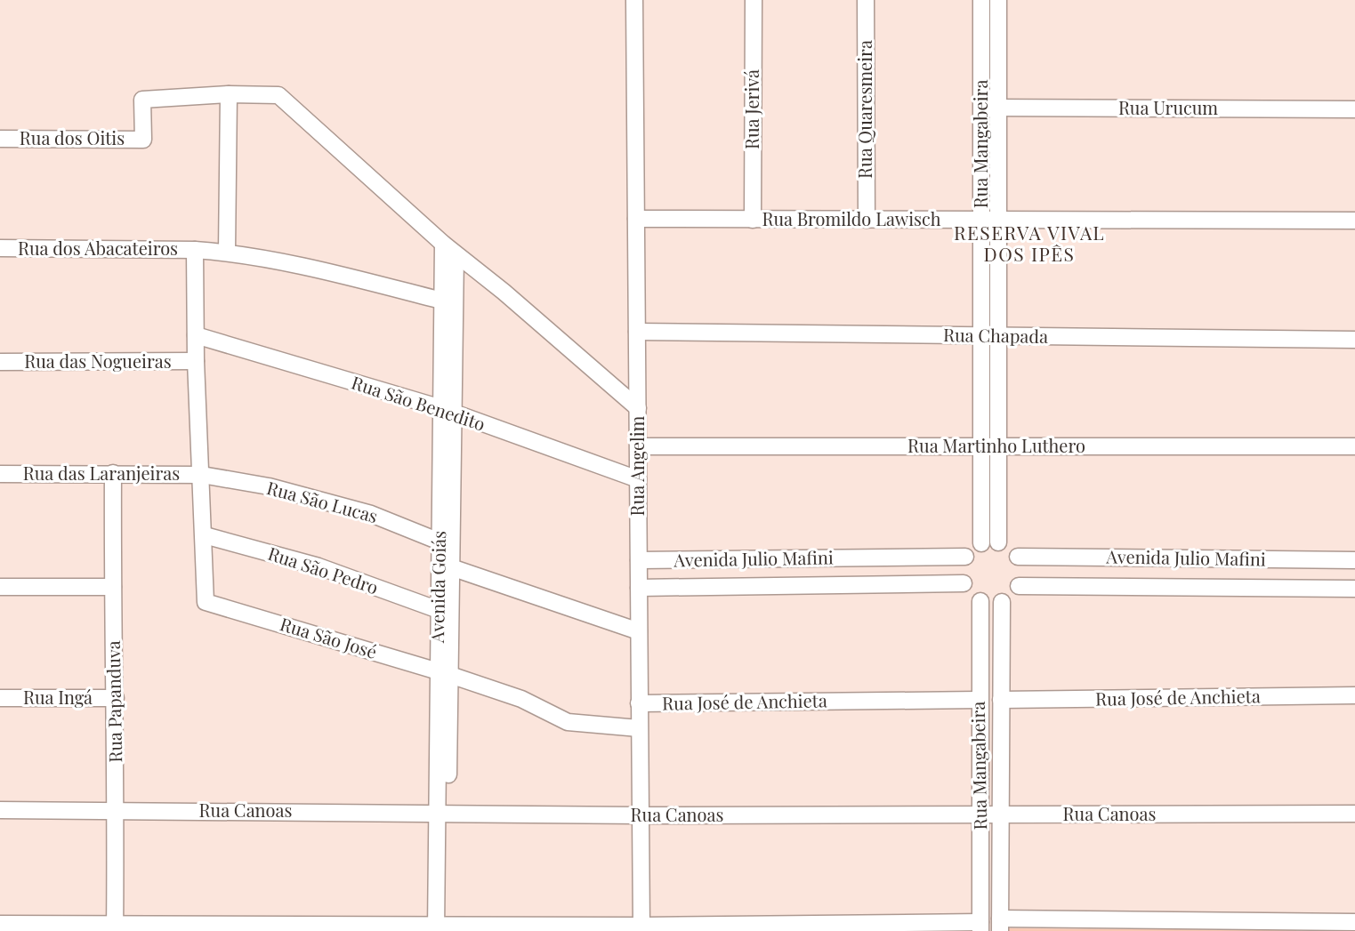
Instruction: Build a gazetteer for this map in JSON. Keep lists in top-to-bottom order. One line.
{"streets":{"street":["Rua Urucum","Rua Jerivá","Rua Quaresmeira","Rua dos Oitis","Rua Mangabeira","Rua Bromildo Lawisch","Rua dos Abacateiros","Rua Chapada","Rua das Nogueiras","Rua São Benedito","Rua Martinho Luthero","Rua Angelim","Rua das Laranjeiras","Rua São Lucas","Avenida Julio Mafini","Rua São Pedro","Avenida Goiás","Rua São José","Rua Ingá","Rua José de Anchieta","Rua Papanduva","Rua Canoas"]},"crossings":[["Rua Urucum","Rua Mangabeira"],["Rua Jerivá","Rua Bromildo Lawisch"],["Rua Quaresmeira","Rua Bromildo Lawisch"],["Rua Mangabeira","Rua Bromildo Lawisch"],["Rua Mangabeira","Rua Chapada"],["Rua Mangabeira","Rua Martinho Luthero"],["Rua Mangabeira","Avenida Julio Mafini"],["Rua Mangabeira","Rua José de Anchieta"],["Rua Mangabeira","Rua Canoas"],["Rua Bromildo Lawisch","Rua Angelim"],["Rua dos Abacateiros","Avenida Goiás"],["Rua Chapada","Rua Angelim"],["Rua São Benedito","Rua Angelim"],["Rua São Benedito","Avenida Goiás"],["Rua Martinho Luthero","Rua Angelim"],["Rua Angelim","Avenida Julio Mafini"],["Rua Angelim","Rua São José"],["Rua Angelim","Rua José de Anchieta"],["Rua Angelim","Rua Canoas"],["Rua das Laranjeiras","Rua São Lucas"],["Rua das Laranjeiras","Rua Papanduva"],["Rua São Lucas","Avenida Goiás"],["Rua São Pedro","Avenida Goiás"],["Rua São Pedro","Rua São José"],["Avenida Goiás","Rua São José"],["Avenida Goiás","Rua Canoas"],["Rua Ingá","Rua Papanduva"],["Rua Papanduva","Rua Canoas"]],"districts":["RESERVA VIVAL DOS IPÊS"]}
